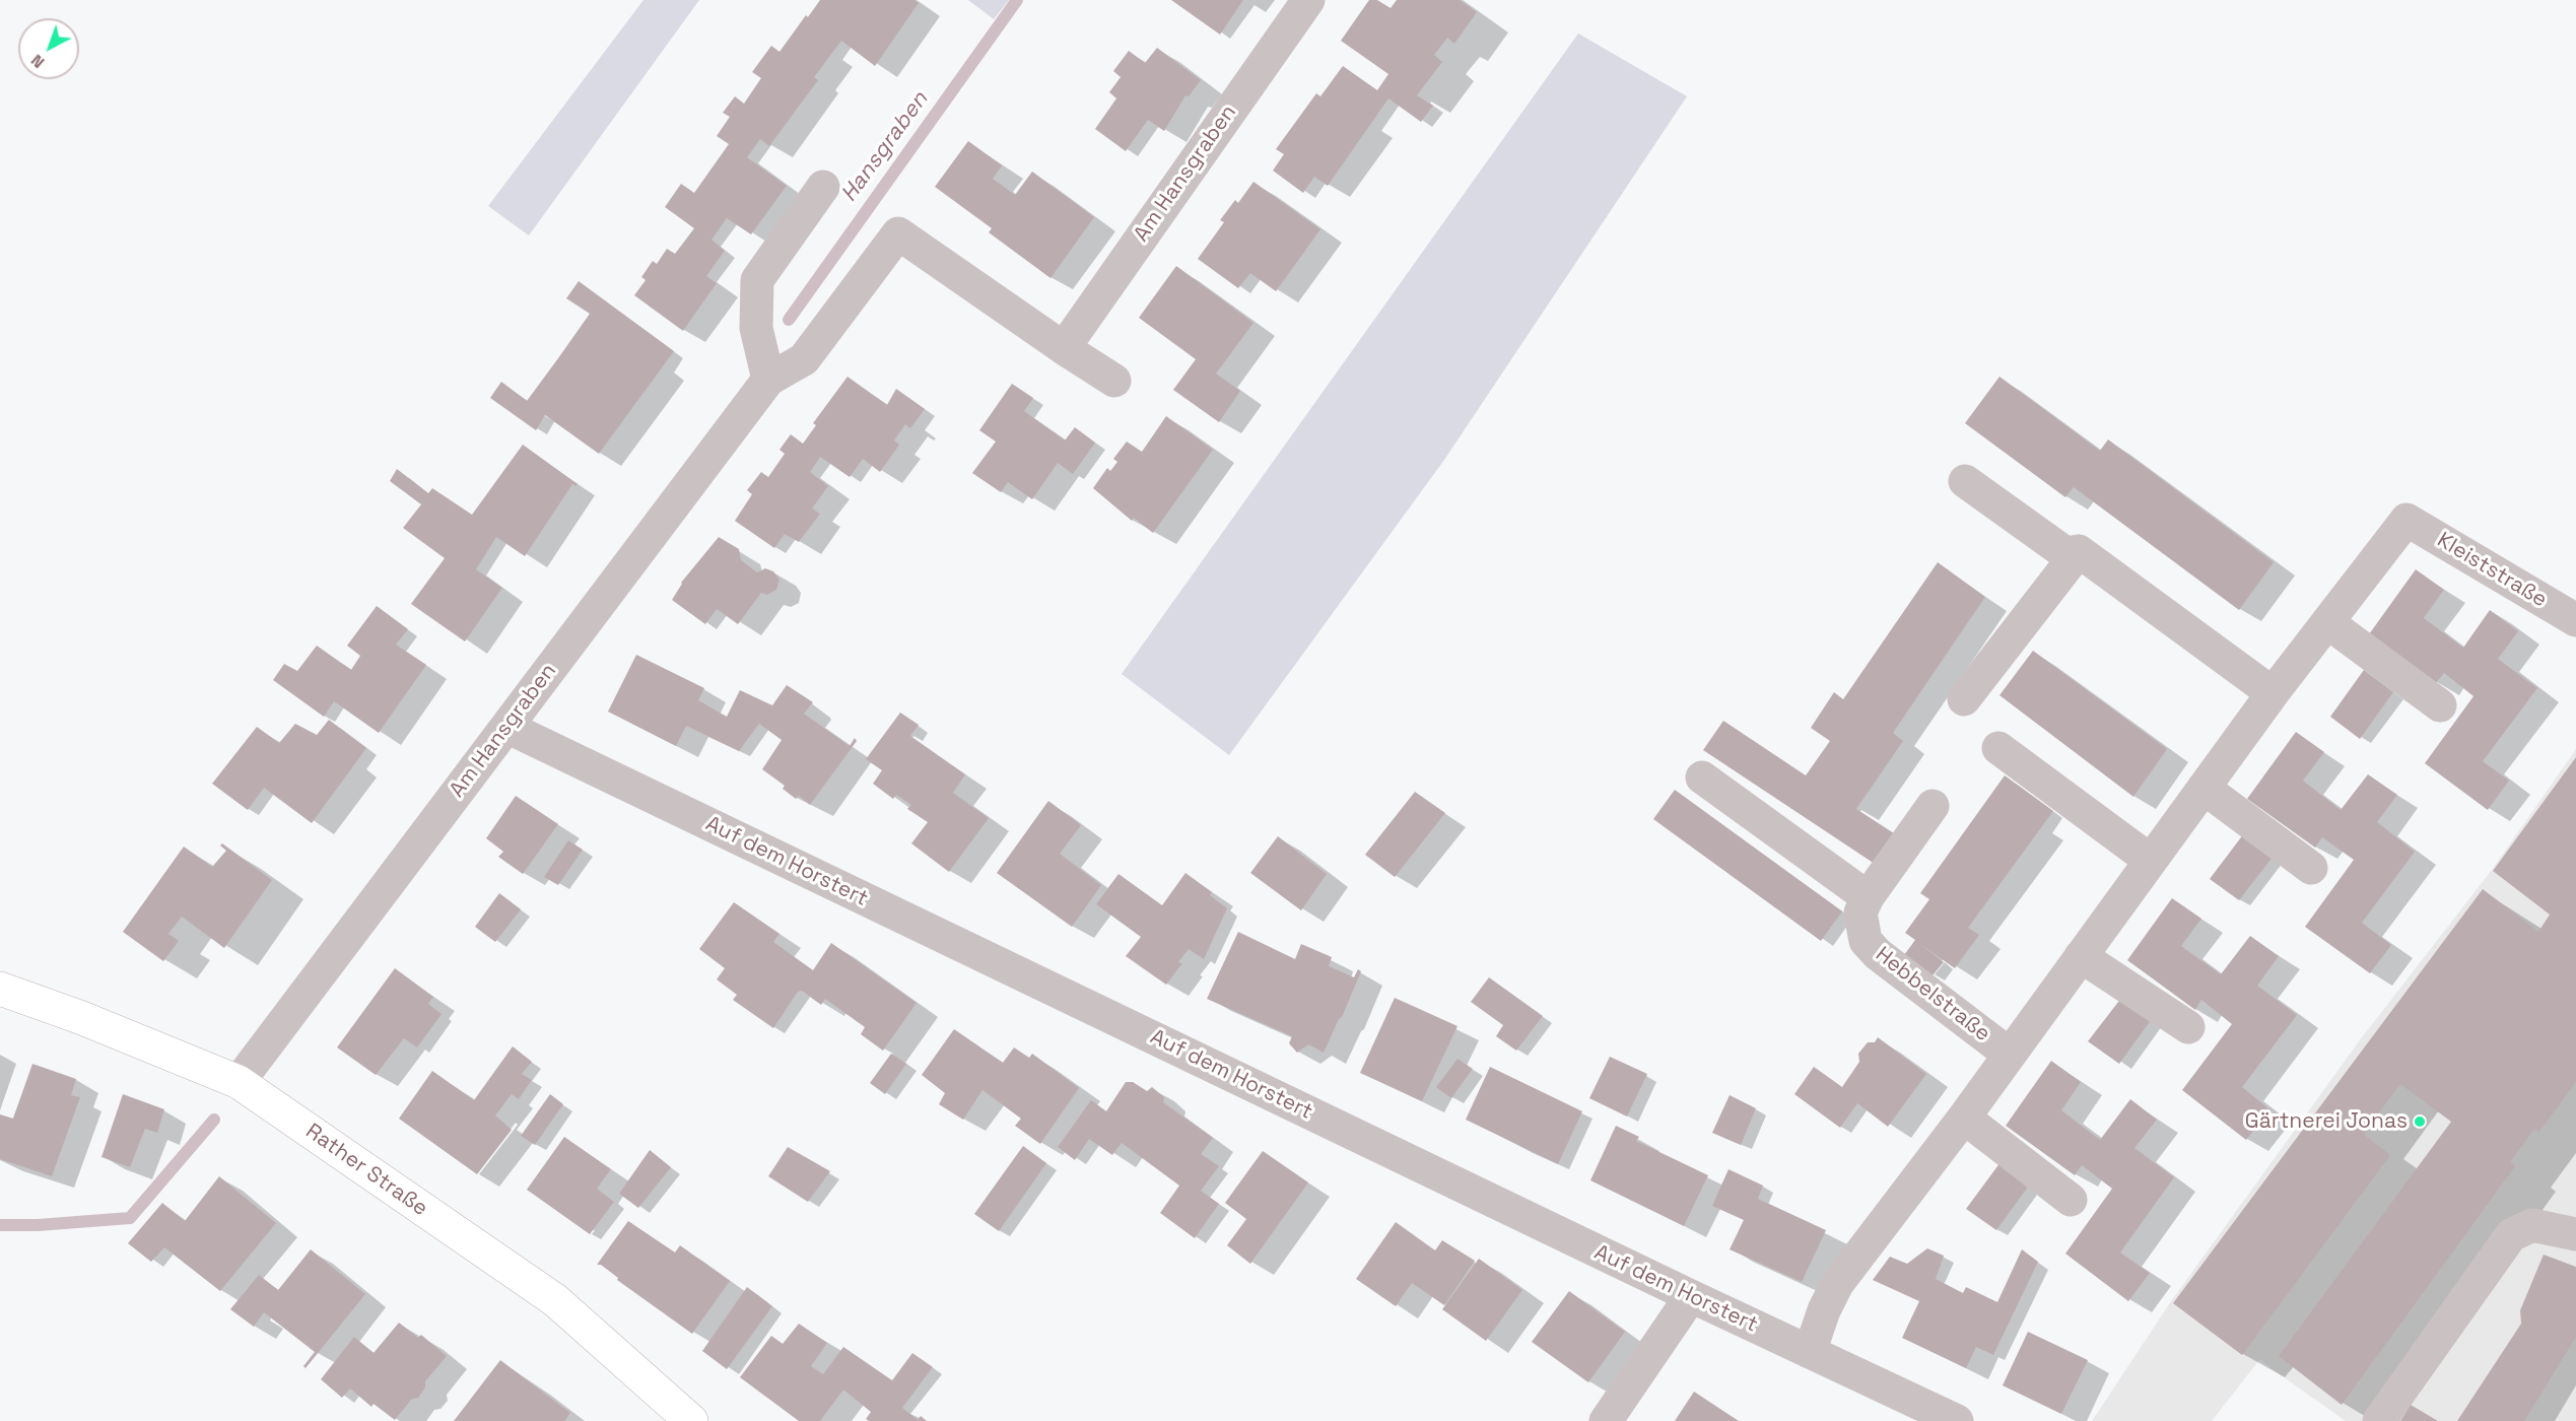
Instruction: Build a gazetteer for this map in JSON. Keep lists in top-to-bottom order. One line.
{"streets":{"main road":["Rather Straße"],"street":["Am Hansgraben","Kleiststraße","Auf dem Horstert","Hebbelstraße"]},"crossings":[["Am Hansgraben","Auf dem Horstert"],["Am Hansgraben","Rather Straße"],["Kleiststraße","Hebbelstraße"],["Auf dem Horstert","Hebbelstraße"]],"water":["Hansgraben"],"places":["Gärtnerei Jonas"],"north":"bottom left"}
